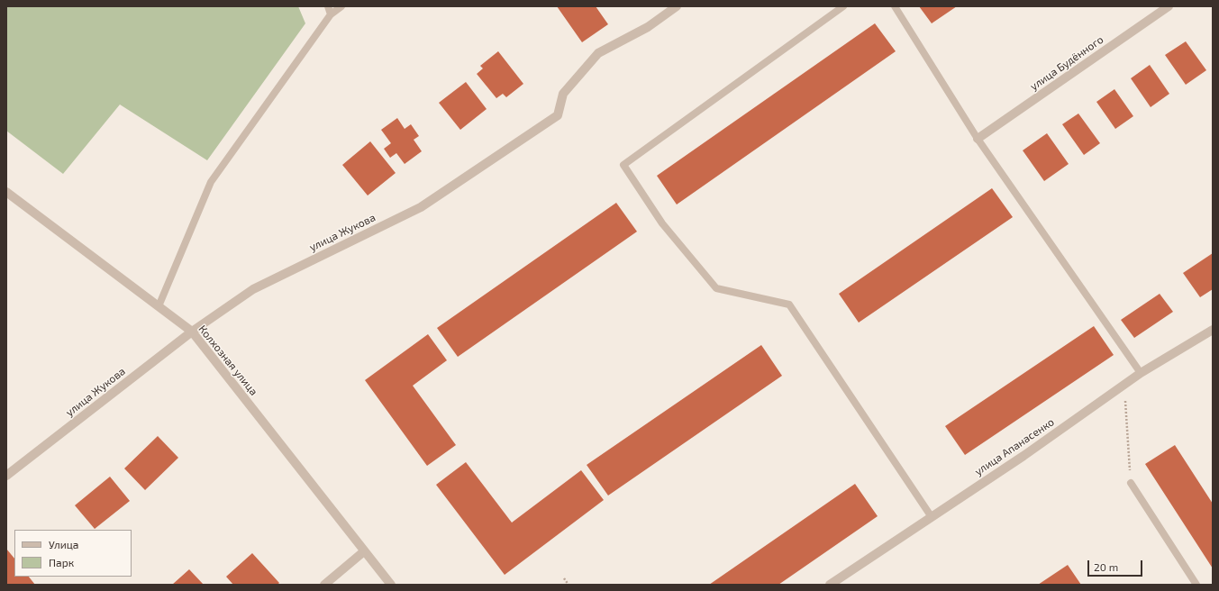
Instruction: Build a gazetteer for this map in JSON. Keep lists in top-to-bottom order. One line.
{"streets":{"street":["улица Будённого","улица Жукова","Колхозная улица","улица Апанасенко"]},"crossings":[["улица Жукова","Колхозная улица"]],"legend":["Улица","Парк"],"scale_bar":"20 m"}
